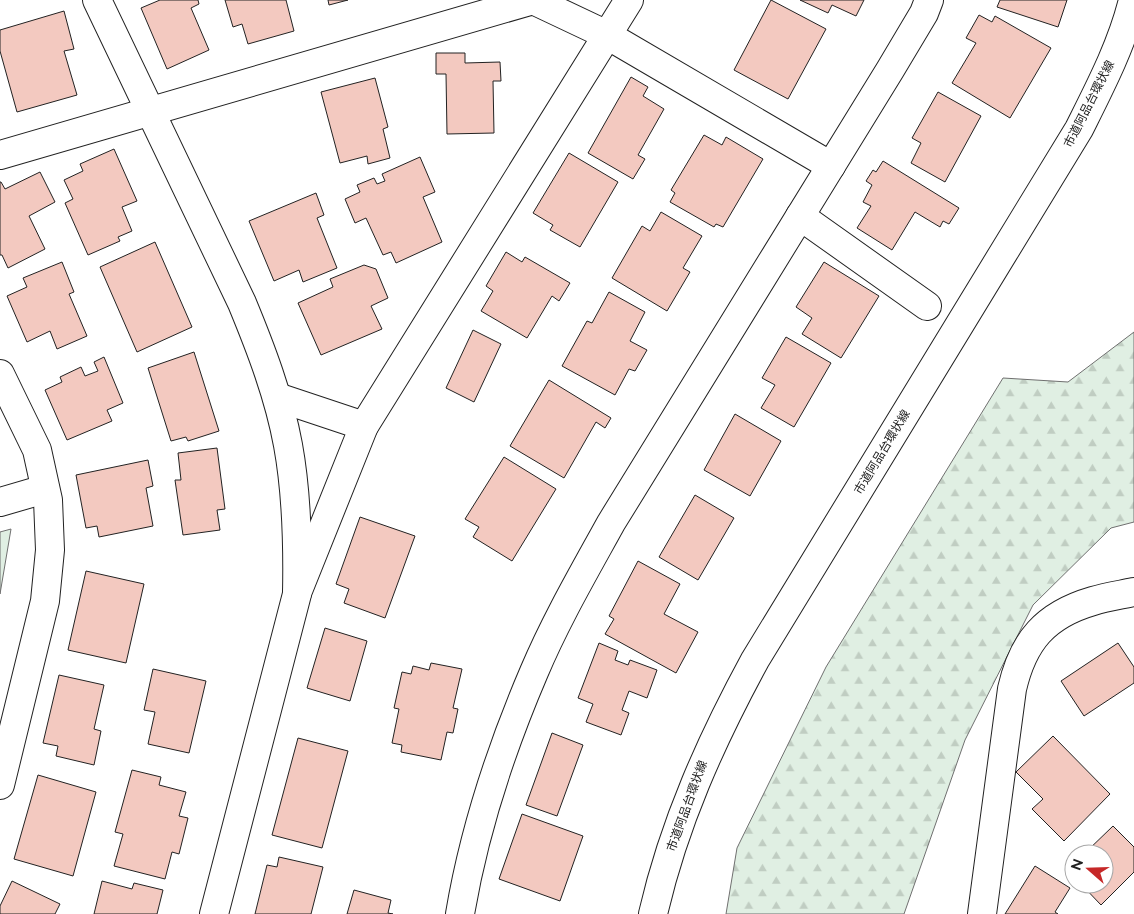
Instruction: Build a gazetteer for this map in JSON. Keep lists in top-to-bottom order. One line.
{"streets":{"street":["市道阿品台環状線"]},"north":"left"}
